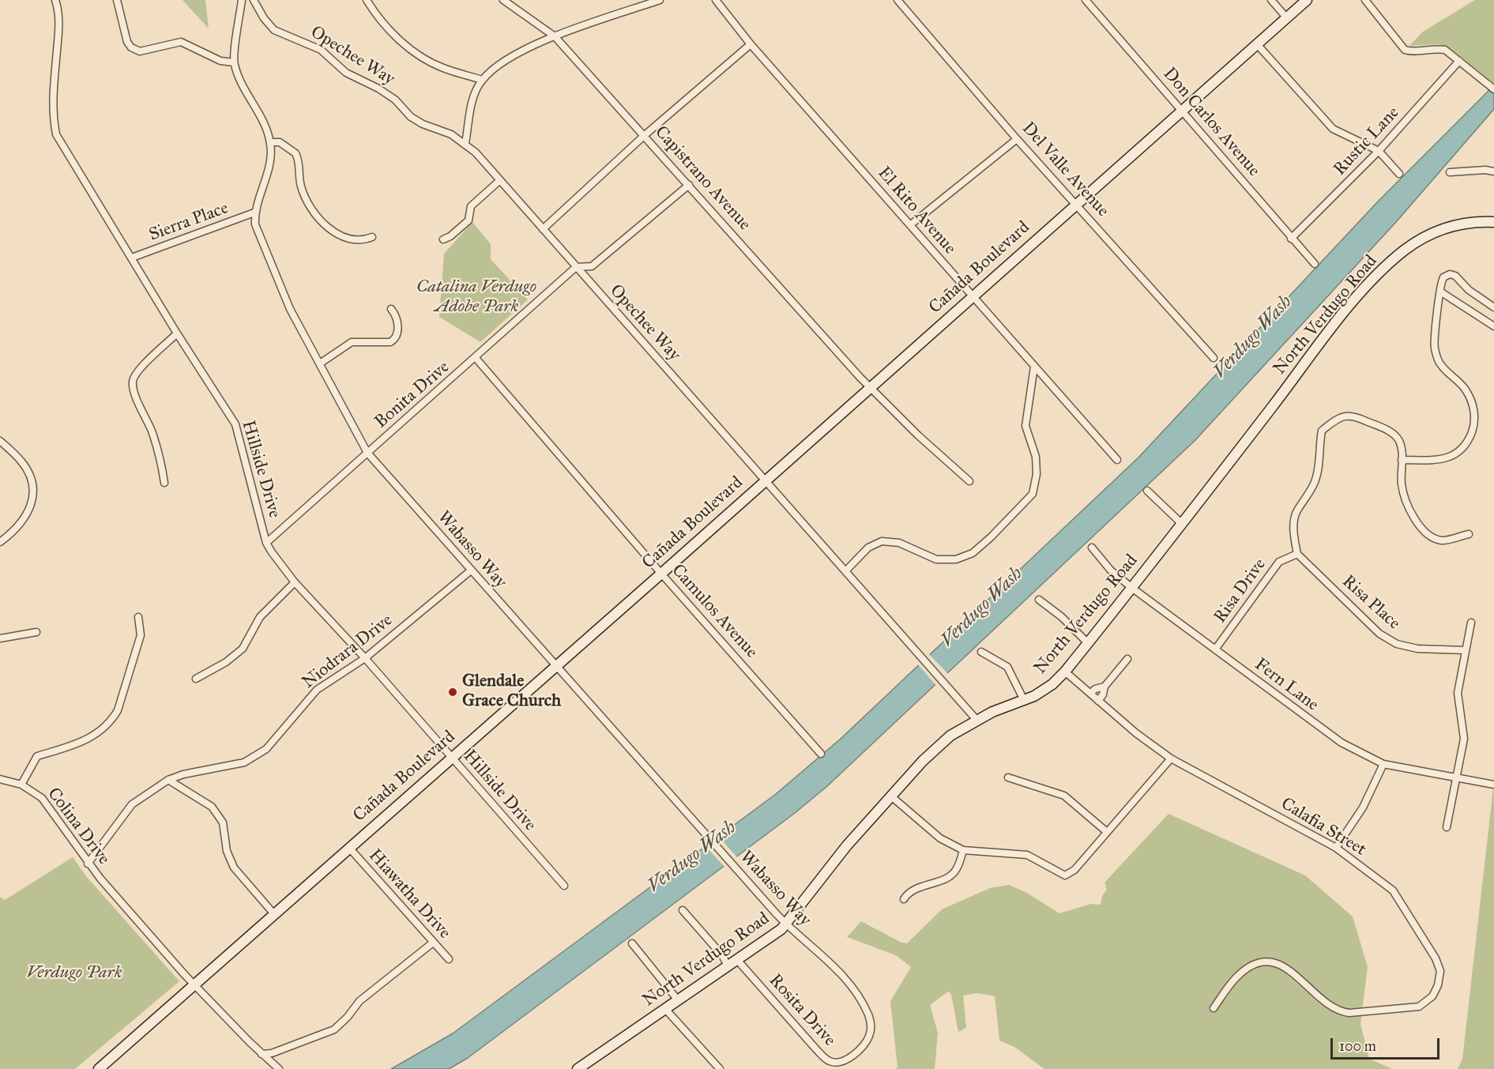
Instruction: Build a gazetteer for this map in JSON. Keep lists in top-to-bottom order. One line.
{"streets":{"main road":["Cañada Boulevard","North Verdugo Road"],"street":["Opechee Way","Don Carlos Avenue","Rustic Lane","Del Valle Avenue","Capistrano Avenue","El Rito Avenue","Sierra Place","Bonita Drive","Hillside Drive","Wabasso Way","Risa Drive","Risa Place","Camulos Avenue","Niodrara Drive","Fern Lane","Colina Drive","Calafia Street","Hiawatha Drive","Rosita Drive"]},"crossings":[["Opechee Way","Cañada Boulevard"],["Opechee Way","North Verdugo Road"],["Opechee Way","Bonita Drive"],["Don Carlos Avenue","Rustic Lane"],["Don Carlos Avenue","Cañada Boulevard"],["Del Valle Avenue","Cañada Boulevard"],["Capistrano Avenue","Cañada Boulevard"],["El Rito Avenue","Cañada Boulevard"],["Sierra Place","Hillside Drive"],["Sierra Place","Wabasso Way"],["Cañada Boulevard","Hillside Drive"],["Cañada Boulevard","Wabasso Way"],["Cañada Boulevard","Camulos Avenue"],["Cañada Boulevard","Colina Drive"],["Cañada Boulevard","Hiawatha Drive"],["North Verdugo Road","Wabasso Way"],["North Verdugo Road","Fern Lane"],["North Verdugo Road","Calafia Street"],["North Verdugo Road","Rosita Drive"],["Bonita Drive","Hillside Drive"],["Bonita Drive","Wabasso Way"],["Bonita Drive","Camulos Avenue"],["Hillside Drive","Niodrara Drive"],["Wabasso Way","Niodrara Drive"],["Wabasso Way","Rosita Drive"],["Risa Drive","Risa Place"],["Risa Drive","Fern Lane"],["Niodrara Drive","Colina Drive"]],"water":["Verdugo Wash"],"parks":["Catalina Verdugo Adobe Park","Verdugo Park"],"places":["Glendale Grace Church"],"scale_bar":"100 m"}
